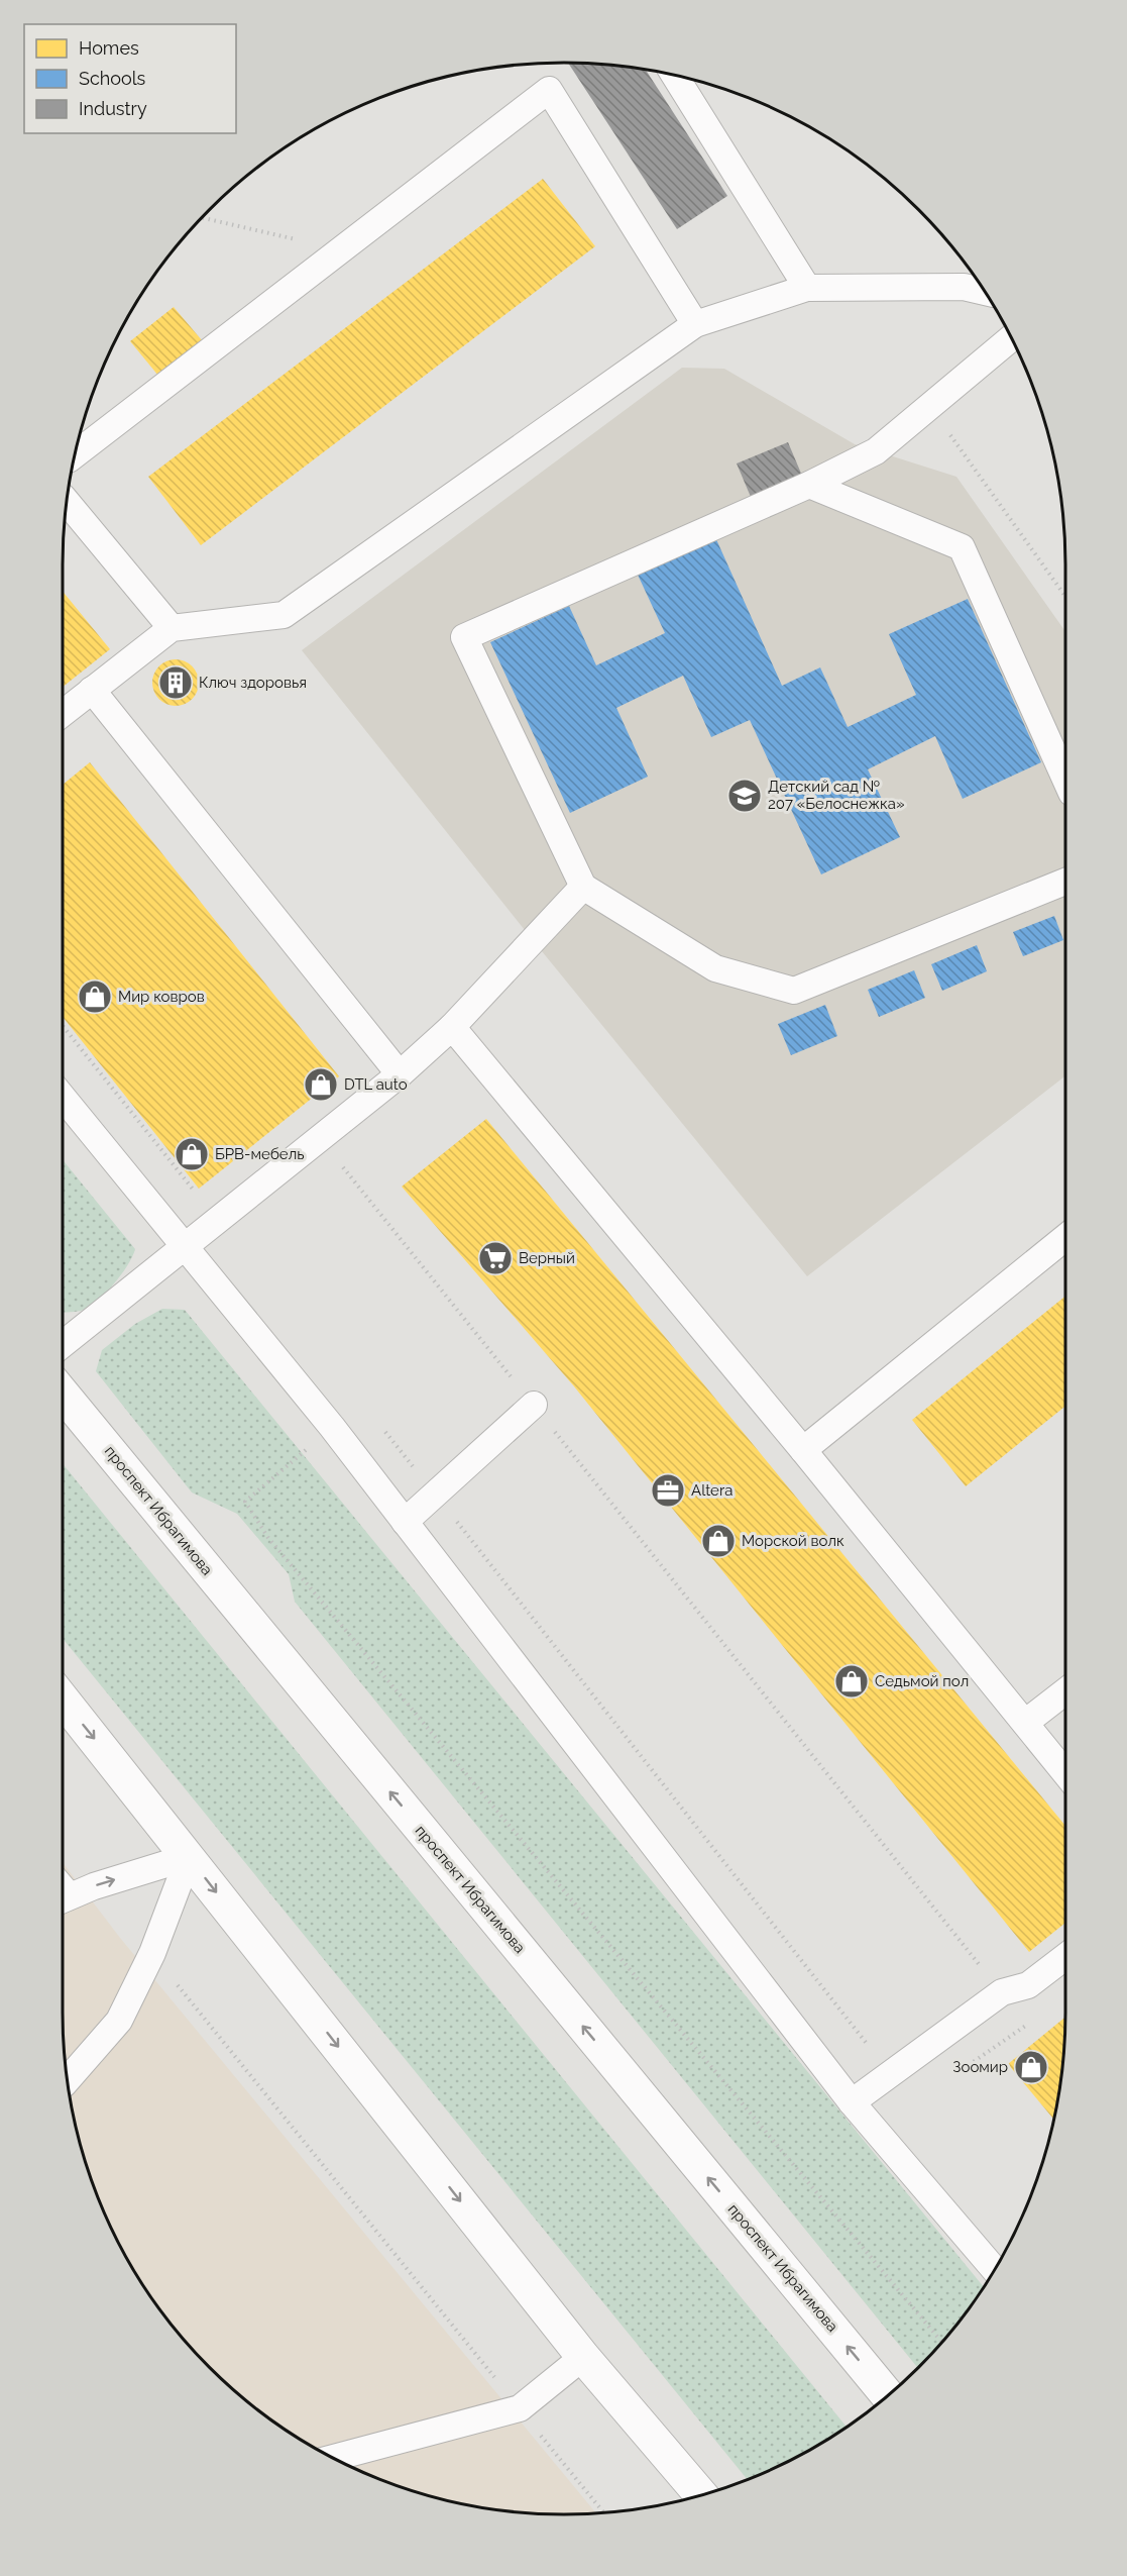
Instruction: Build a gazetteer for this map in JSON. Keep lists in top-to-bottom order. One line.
{"streets":{"main road":["проспект Ибрагимова"]},"places":{"building":["Ключ здоровья"],"school or university":["Детский сад № 207 «Белоснежка»"],"shop":["Мир ковров","DTL auto","БРВ-мебель","Морской волк","Седьмой пол","Зоомир"],"supermarket":["Верный"],"office":["Altera"]},"legend":["Homes","Schools","Industry"]}
